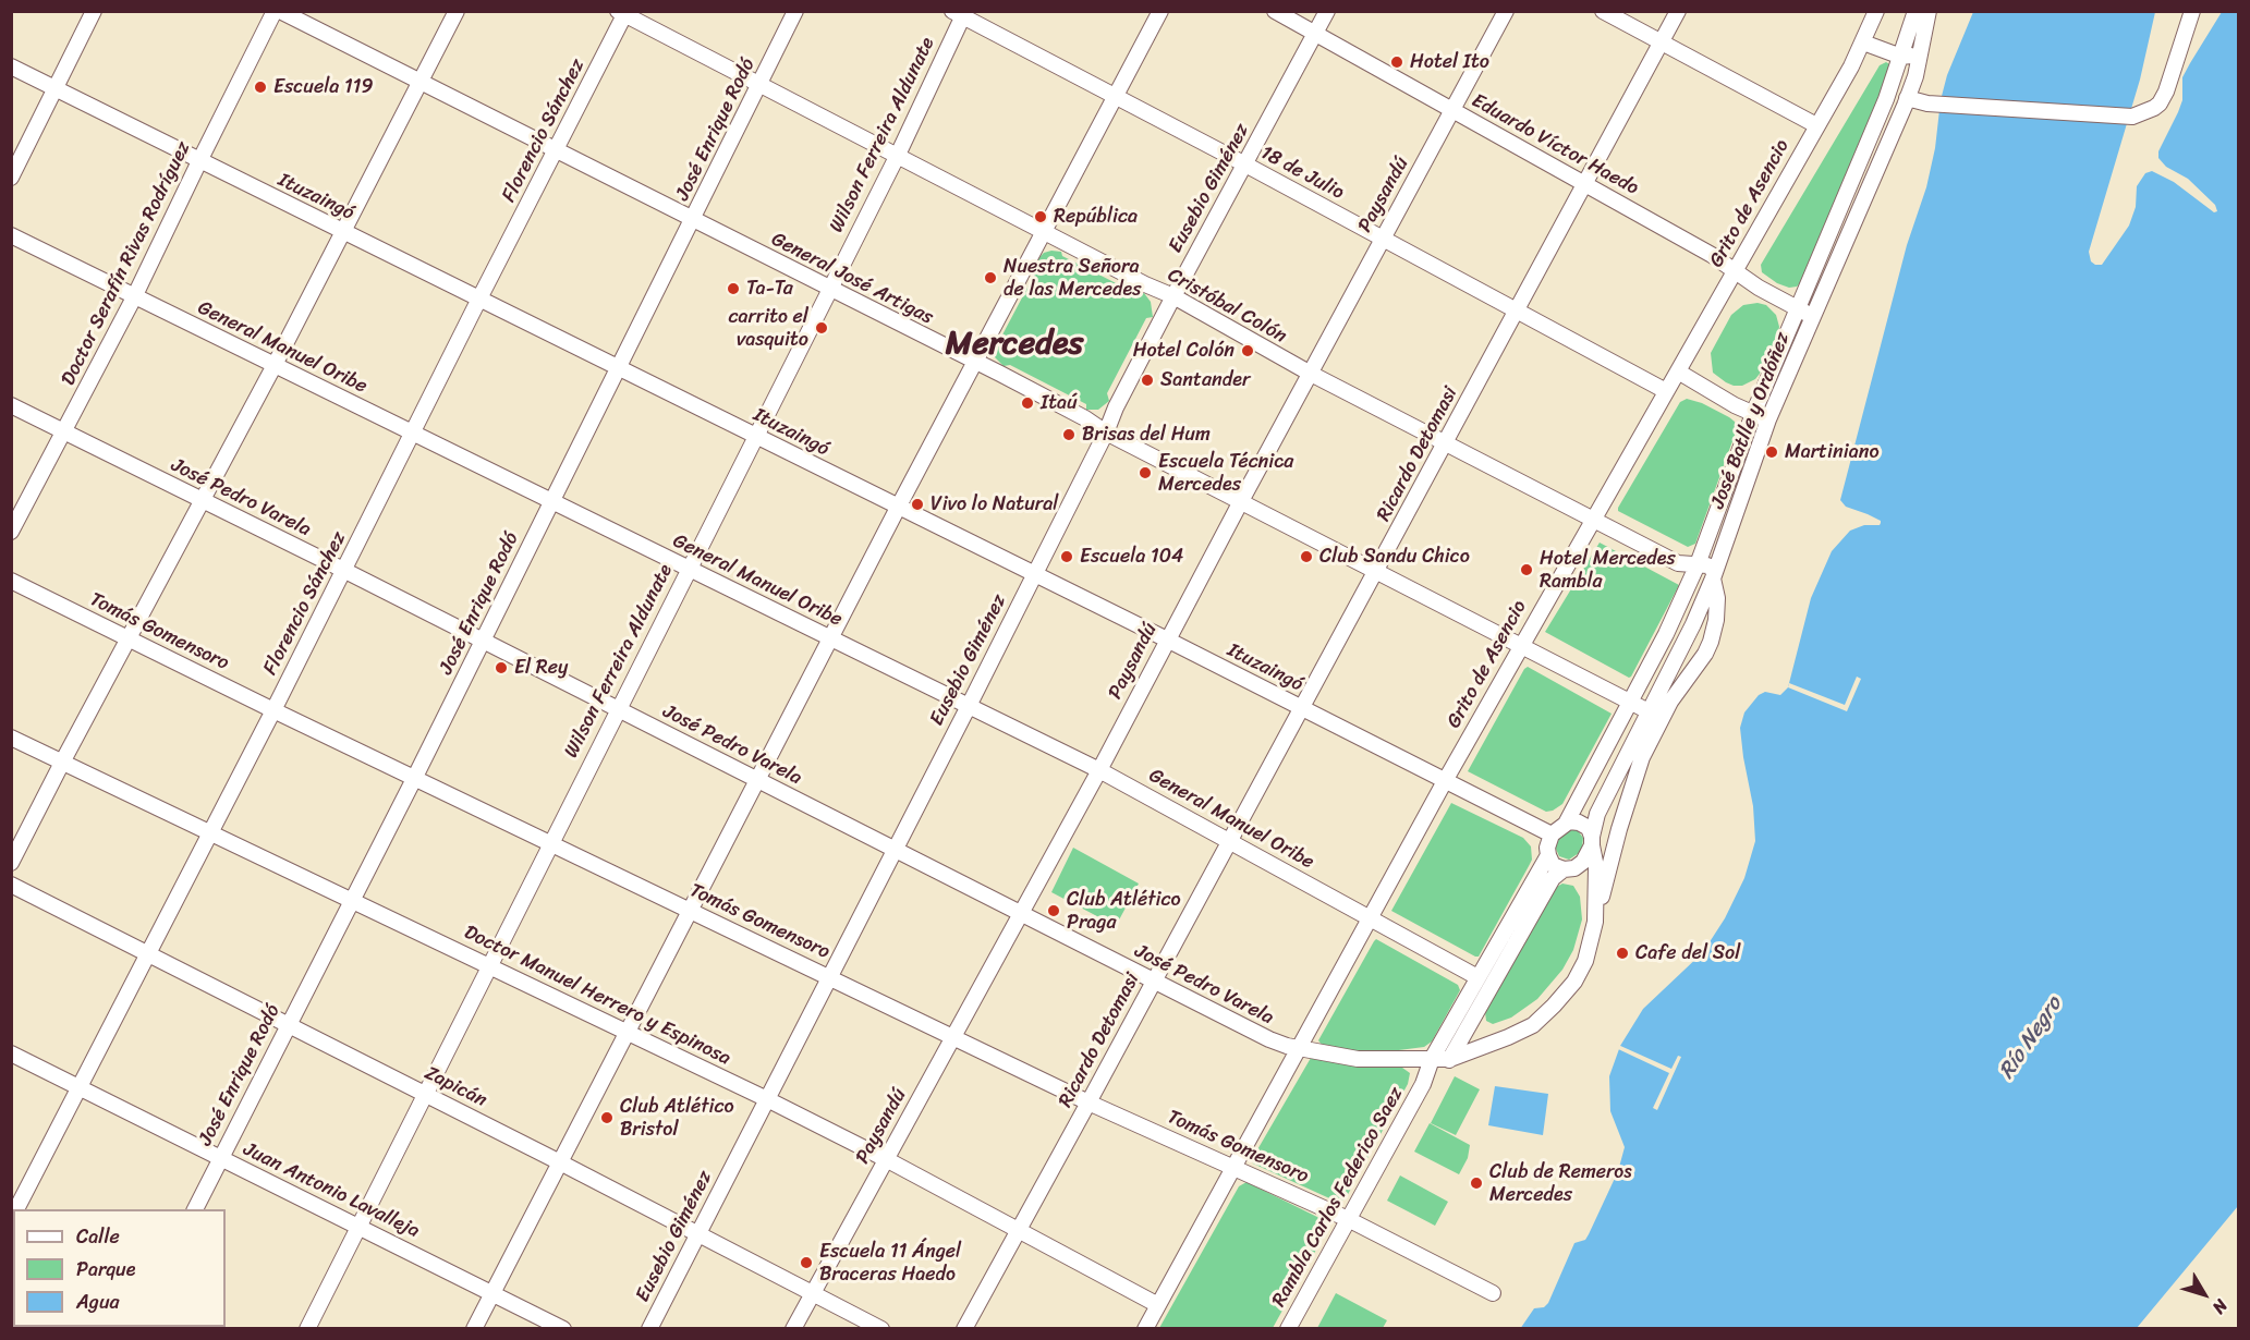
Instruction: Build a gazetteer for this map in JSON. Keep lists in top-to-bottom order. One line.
{"streets":{"street":["José Enrique Rodó","Florencio Sánchez","Wilson Ferreira Aldunate","Eduardo Víctor Haedo","18 de Julio","Eusebio Giménez","Paysandú","Ituzaingó","Grito de Asencio","Doctor Serafín Rivas Rodríguez","General José Artigas","Cristóbal Colón","General Manuel Oribe","José Batlle y Ordóñez","Ricardo Detomasi","José Pedro Varela","Tomás Gomensoro","Doctor Manuel Herrero y Espinosa","Zapicán","Juan Antonio Lavalleja","Rambla Carlos Federico Saez"]},"crossings":[["José Enrique Rodó","Ituzaingó"],["José Enrique Rodó","General José Artigas"],["José Enrique Rodó","Cristóbal Colón"],["José Enrique Rodó","General Manuel Oribe"],["José Enrique Rodó","José Pedro Varela"],["José Enrique Rodó","Tomás Gomensoro"],["José Enrique Rodó","Doctor Manuel Herrero y Espinosa"],["José Enrique Rodó","Zapicán"],["José Enrique Rodó","Juan Antonio Lavalleja"],["Florencio Sánchez","Ituzaingó"],["Florencio Sánchez","General José Artigas"],["Florencio Sánchez","Cristóbal Colón"],["Florencio Sánchez","General Manuel Oribe"],["Florencio Sánchez","José Pedro Varela"],["Florencio Sánchez","Tomás Gomensoro"],["Florencio Sánchez","Doctor Manuel Herrero y Espinosa"],["Florencio Sánchez","Zapicán"],["Florencio Sánchez","Juan Antonio Lavalleja"],["Wilson Ferreira Aldunate","18 de Julio"],["Wilson Ferreira Aldunate","Ituzaingó"],["Wilson Ferreira Aldunate","General José Artigas"],["Wilson Ferreira Aldunate","Cristóbal Colón"],["Wilson Ferreira Aldunate","General Manuel Oribe"],["Wilson Ferreira Aldunate","José Pedro Varela"],["Wilson Ferreira Aldunate","Tomás Gomensoro"],["Wilson Ferreira Aldunate","Doctor Manuel Herrero y Espinosa"],["Wilson Ferreira Aldunate","Zapicán"],["Wilson Ferreira Aldunate","Juan Antonio Lavalleja"],["Eduardo Víctor Haedo","Eusebio Giménez"],["Eduardo Víctor Haedo","Paysandú"],["Eduardo Víctor Haedo","Grito de Asencio"],["Eduardo Víctor Haedo","José Batlle y Ordóñez"],["Eduardo Víctor Haedo","Ricardo Detomasi"],["18 de Julio","Eusebio Giménez"],["18 de Julio","Paysandú"],["18 de Julio","Grito de Asencio"],["18 de Julio","Ricardo Detomasi"],["Eusebio Giménez","Ituzaingó"],["Eusebio Giménez","General José Artigas"],["Eusebio Giménez","Cristóbal Colón"],["Eusebio Giménez","General Manuel Oribe"],["Eusebio Giménez","José Pedro Varela"],["Eusebio Giménez","Tomás Gomensoro"],["Eusebio Giménez","Doctor Manuel Herrero y Espinosa"],["Eusebio Giménez","Zapicán"],["Paysandú","Ituzaingó"],["Paysandú","General José Artigas"],["Paysandú","Cristóbal Colón"],["Paysandú","General Manuel Oribe"],["Paysandú","José Pedro Varela"],["Paysandú","Tomás Gomensoro"],["Paysandú","Doctor Manuel Herrero y Espinosa"],["Paysandú","Zapicán"],["Ituzaingó","Grito de Asencio"],["Ituzaingó","Doctor Serafín Rivas Rodríguez"],["Ituzaingó","José Batlle y Ordóñez"],["Ituzaingó","Ricardo Detomasi"],["Ituzaingó","Rambla Carlos Federico Saez"],["Grito de Asencio","General José Artigas"],["Grito de Asencio","Cristóbal Colón"],["Grito de Asencio","General Manuel Oribe"],["Grito de Asencio","José Pedro Varela"],["Grito de Asencio","Tomás Gomensoro"],["Grito de Asencio","Doctor Manuel Herrero y Espinosa"],["Doctor Serafín Rivas Rodríguez","General José Artigas"],["Doctor Serafín Rivas Rodríguez","General Manuel Oribe"],["Doctor Serafín Rivas Rodríguez","José Pedro Varela"],["General José Artigas","Cristóbal Colón"],["General José Artigas","José Batlle y Ordóñez"],["General José Artigas","Ricardo Detomasi"],["Cristóbal Colón","Ricardo Detomasi"],["General Manuel Oribe","Ricardo Detomasi"],["General Manuel Oribe","Rambla Carlos Federico Saez"],["José Batlle y Ordóñez","Rambla Carlos Federico Saez"],["Ricardo Detomasi","José Pedro Varela"],["Ricardo Detomasi","Tomás Gomensoro"],["Ricardo Detomasi","Doctor Manuel Herrero y Espinosa"],["José Pedro Varela","Rambla Carlos Federico Saez"],["Tomás Gomensoro","Rambla Carlos Federico Saez"]],"districts":["Mercedes"],"water":["Río Negro"],"places":["Hotel Ito","Escuela 119","República","Nuestra Señora de las Mercedes","Ta-Ta","carrito el vasquito","Hotel Colón","Santander","Itaú","Brisas del Hum","Martiniano","Escuela Técnica Mercedes","Vivo lo Natural","Escuela 104","Club Sandu Chico","Hotel Mercedes Rambla","El Rey","Club Atlético Praga","Cafe del Sol","Club Atlético Bristol","Club de Remeros Mercedes","Escuela 11 Ángel Braceras Haedo"],"legend":["Calle","Parque","Agua"],"north":"bottom right"}
